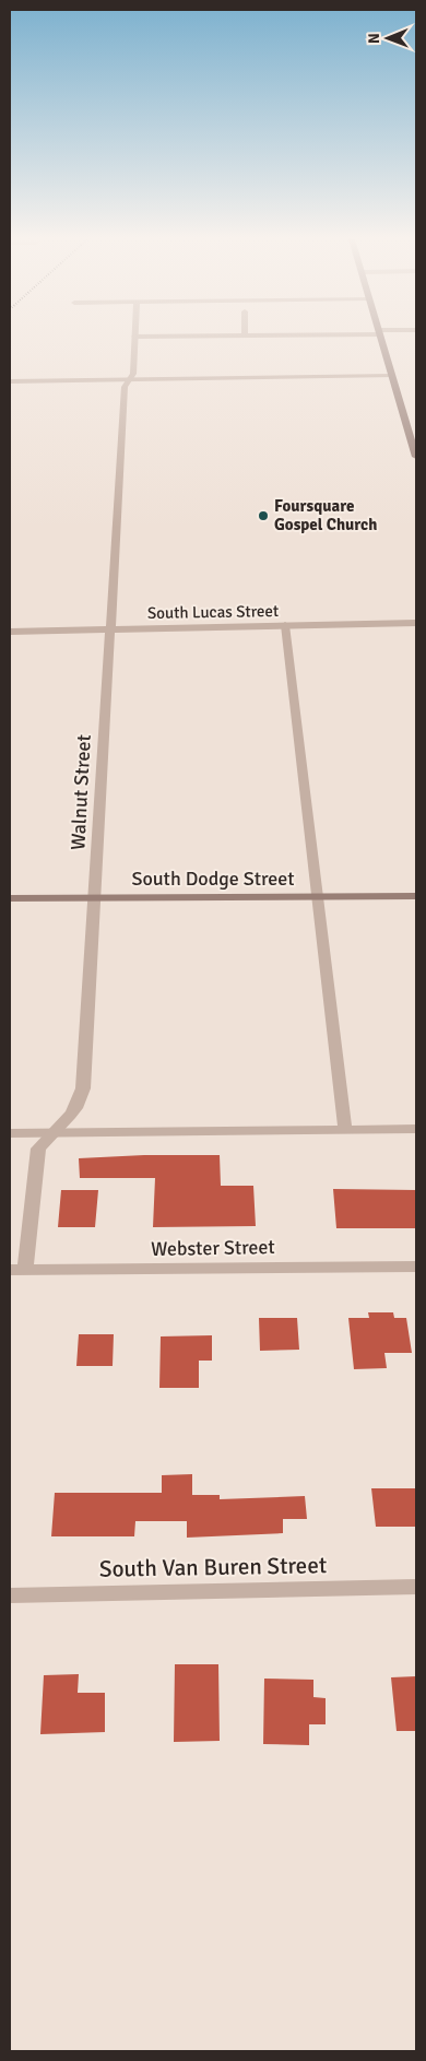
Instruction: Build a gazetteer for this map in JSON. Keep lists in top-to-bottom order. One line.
{"streets":{"main road":["South Dodge Street"],"street":["South Lucas Street","Walnut Street","Webster Street","South Van Buren Street"]},"crossings":[["South Lucas Street","Walnut Street"],["Walnut Street","South Dodge Street"],["Walnut Street","Webster Street"]],"places":["Foursquare Gospel Church"],"north":"left"}
